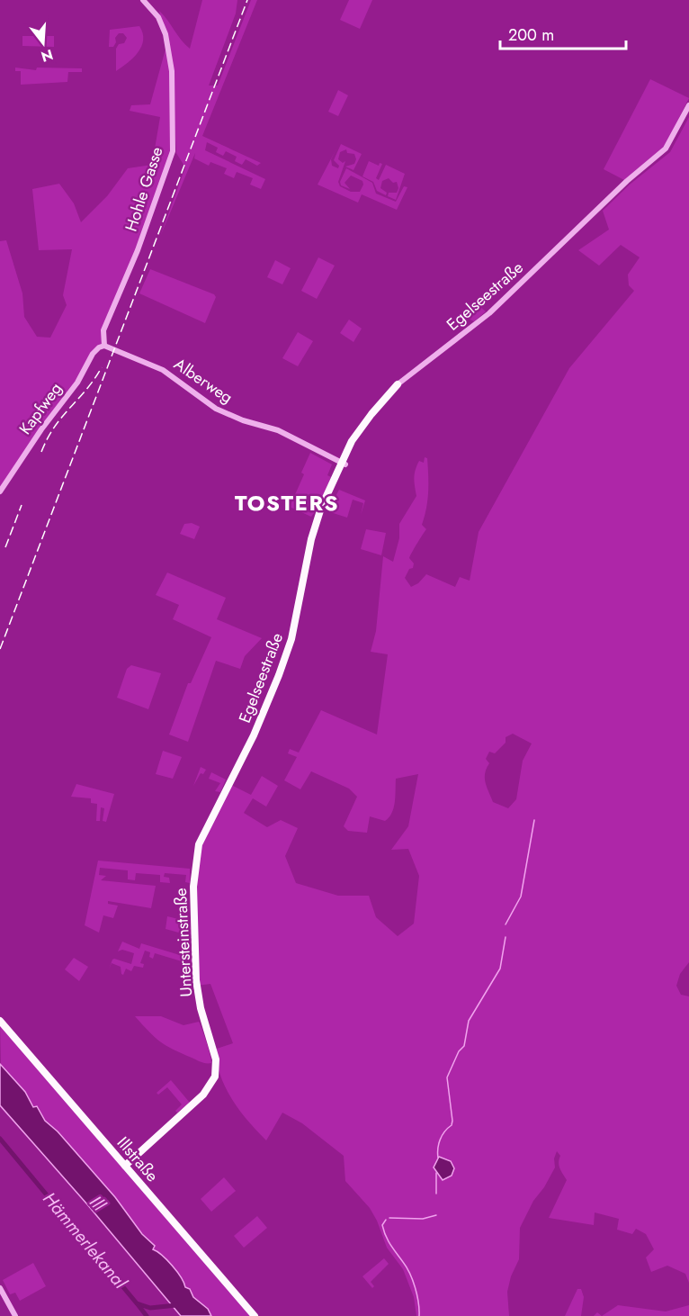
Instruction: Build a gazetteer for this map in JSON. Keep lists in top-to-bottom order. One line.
{"streets":{"main road":["Egelseestraße","Untersteinstraße","Illstraße"],"street":["Hohle Gasse","Alberweg","Kapfweg"]},"crossings":[["Hohle Gasse","Alberweg"],["Hohle Gasse","Kapfweg"],["Egelseestraße","Alberweg"],["Egelseestraße","Untersteinstraße"],["Alberweg","Kapfweg"],["Untersteinstraße","Illstraße"]],"districts":["TOSTERS"],"water":["Ill","Hämmerlekanal"],"scale_bar":"200 m","north":"bottom"}
